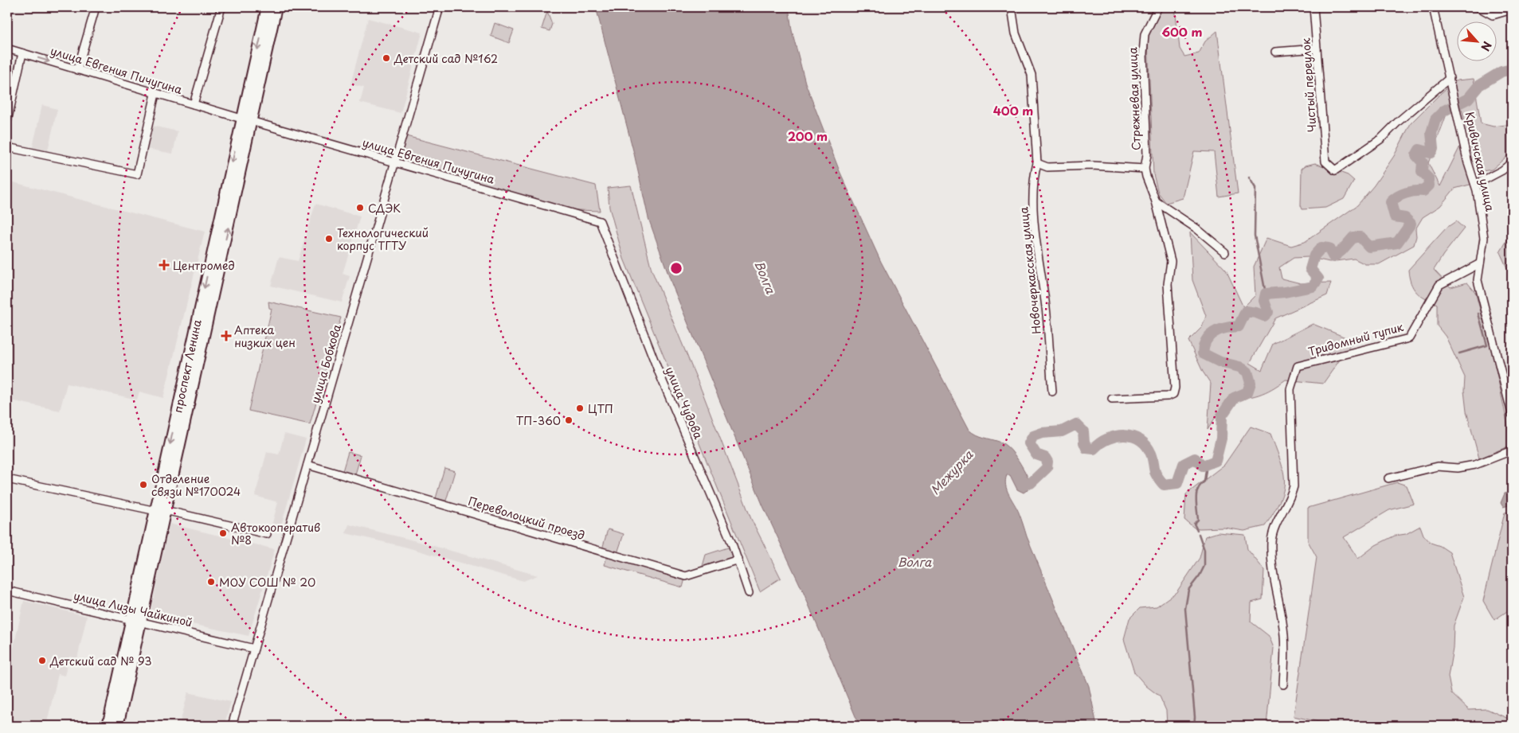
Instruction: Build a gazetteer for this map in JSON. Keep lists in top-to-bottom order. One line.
{"streets":{"main road":["проспект Ленина"],"street":["улица Евгения Пичугина","Чистый переулок","Стрежневая улица","Кривичская улица","Новочеркасская улица","Тридомный тупик","улица Бобкова","улица Чудова","Переволоцкий проезд","улица Лизы Чайкиной"]},"crossings":[["улица Евгения Пичугина","улица Бобкова"],["улица Евгения Пичугина","проспект Ленина"],["улица Евгения Пичугина","улица Чудова"],["Чистый переулок","Кривичская улица"],["Кривичская улица","Тридомный тупик"],["улица Бобкова","Переволоцкий проезд"],["улица Бобкова","улица Лизы Чайкиной"],["проспект Ленина","улица Лизы Чайкиной"],["улица Чудова","Переволоцкий проезд"]],"water":["Волга","Межурка"],"places":{"other":["Детский сад №162","СДЭК","Технологический корпус ТГТУ","ЦТП","ТП-360","Отделение связи №170024","Автокооператив №8","МОУ СОШ № 20","Детский сад № 93"],"health":["Центромед","Аптека низких цен"]},"north":"bottom right","rings":["600 m","400 m","200 m"]}
